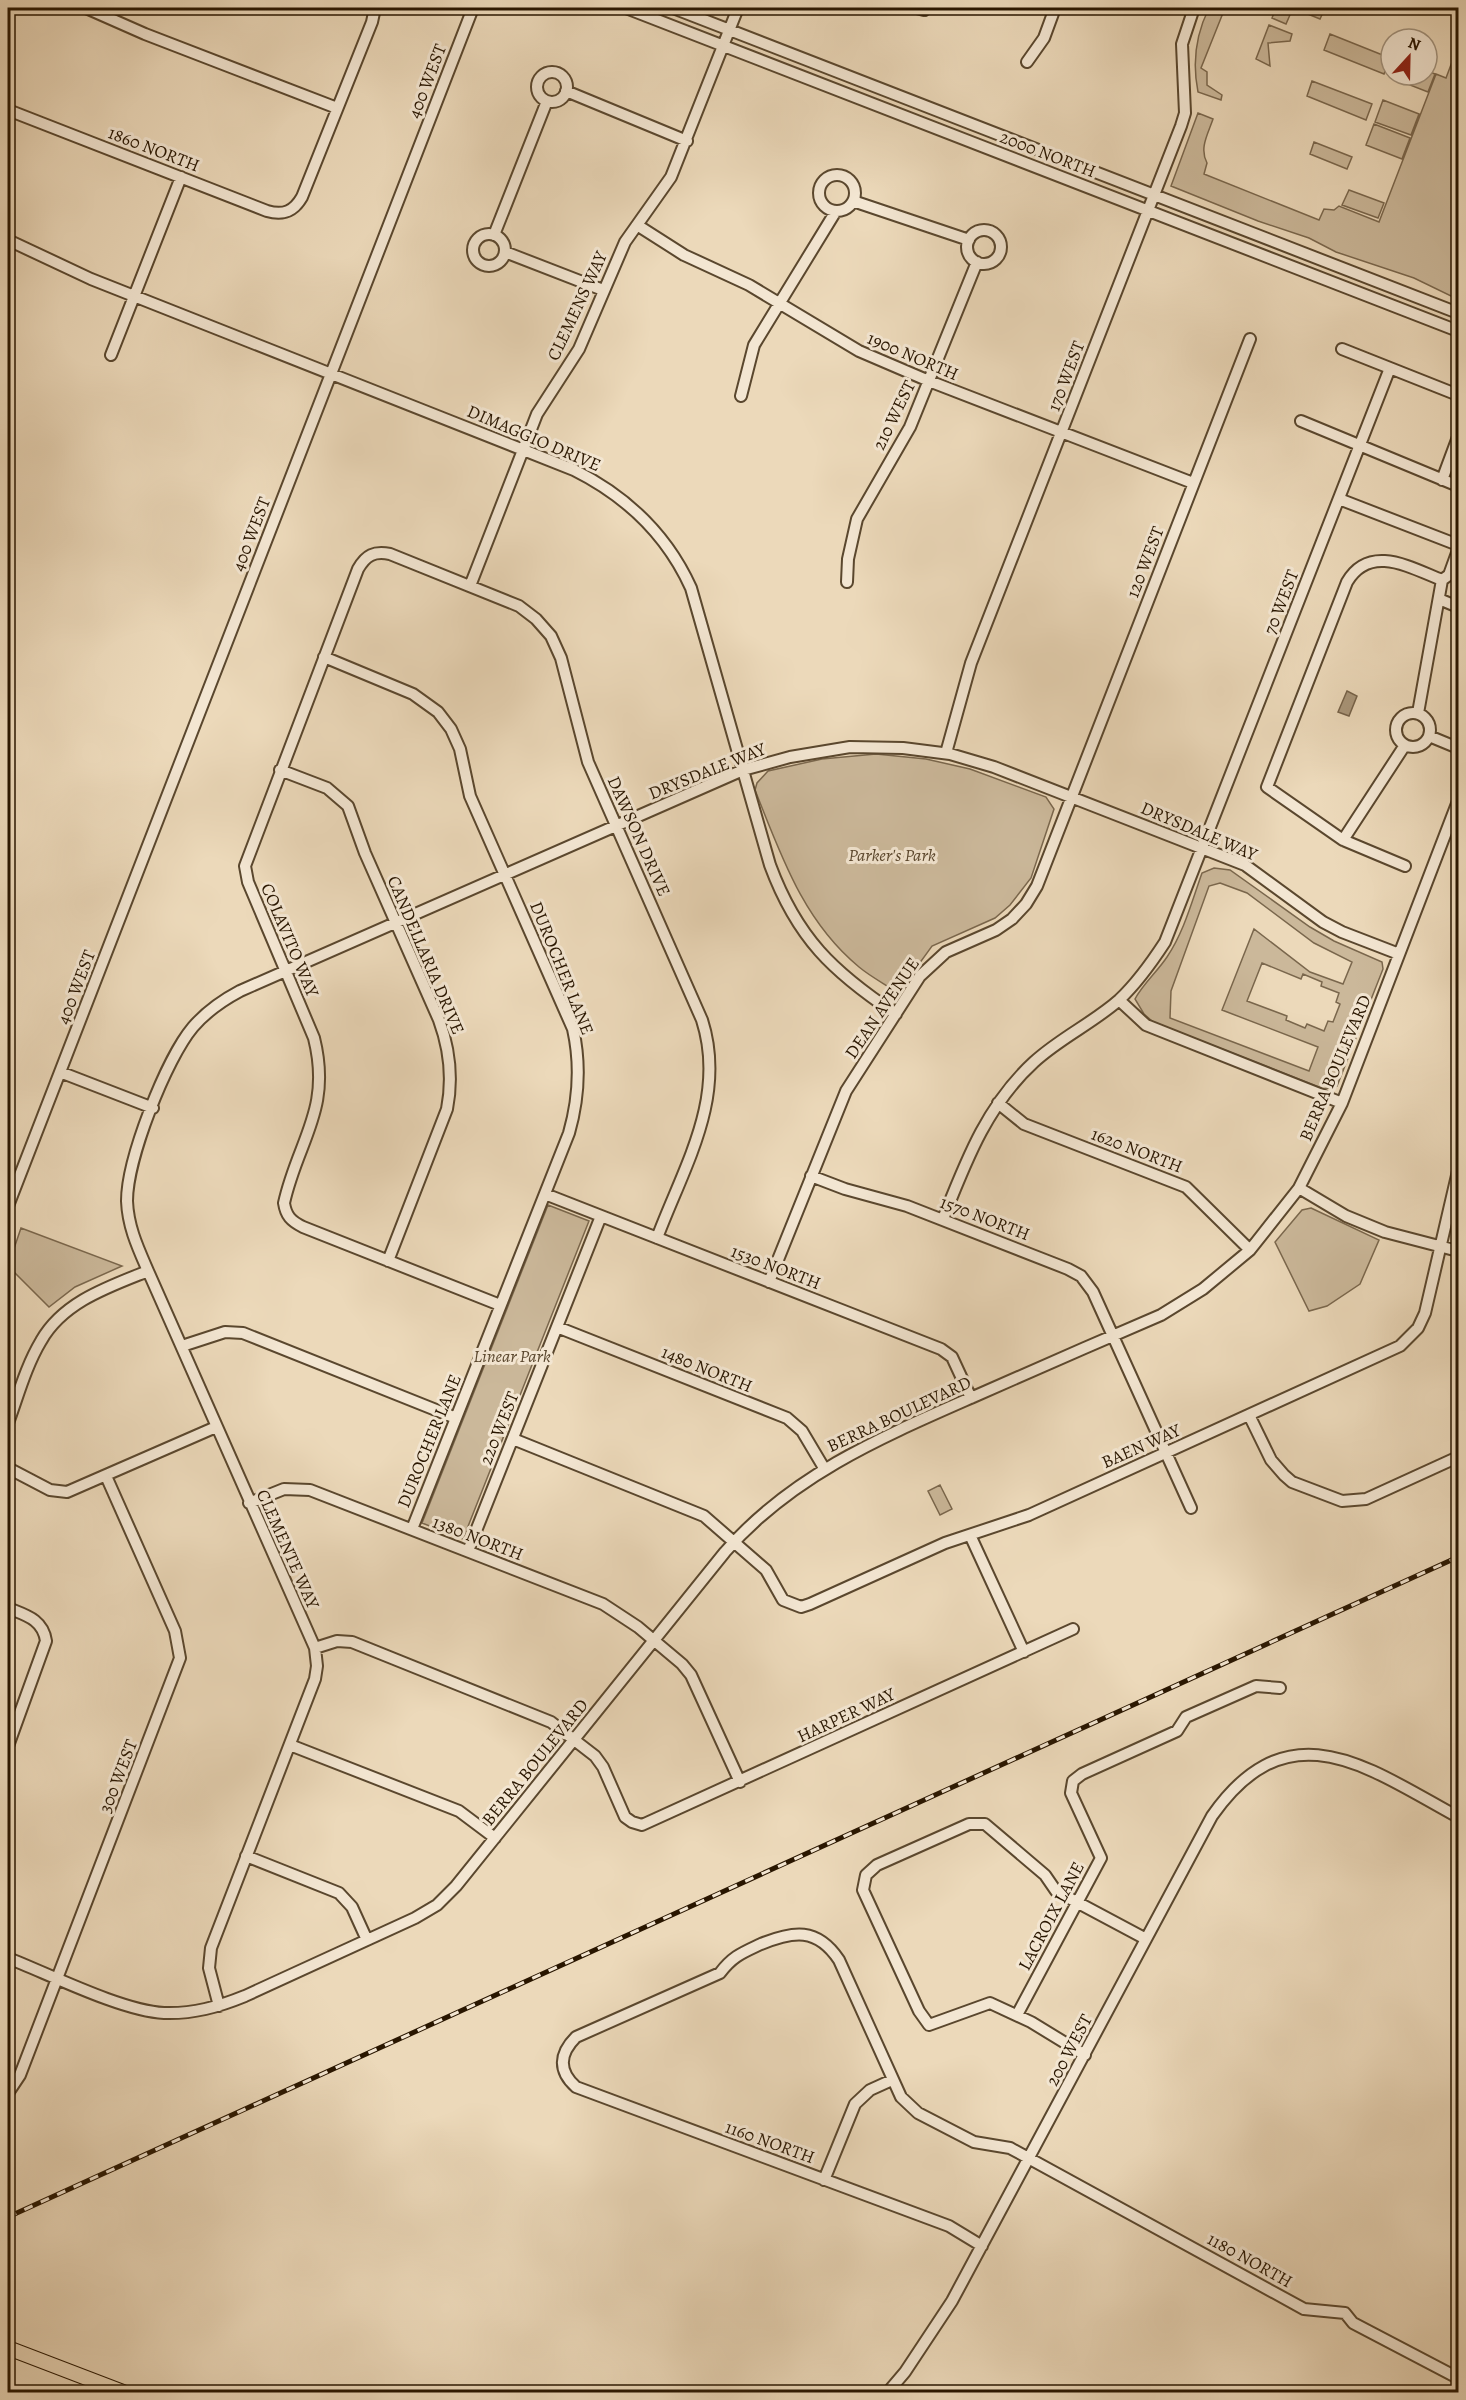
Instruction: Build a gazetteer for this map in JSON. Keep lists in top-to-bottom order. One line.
{"streets":{"street":["400 WEST","1860 NORTH","2000 NORTH","CLEMENS WAY","1900 NORTH","170 WEST","210 WEST","DIMAGGIO DRIVE","120 WEST","70 WEST","DRYSDALE WAY","DAWSON DRIVE","COLAVITO WAY","CANDELLARIA DRIVE","DUROCHER LANE","DEAN AVENUE","BERRA BOULEVARD","1620 NORTH","1570 NORTH","1530 NORTH","1480 NORTH","220 WEST","BAEN WAY","1380 NORTH","CLEMENTE WAY","HARPER WAY","300 WEST","LACROIX LANE","200 WEST","1160 NORTH","1180 NORTH"]},"crossings":[["400 WEST","DIMAGGIO DRIVE"],["2000 NORTH","CLEMENS WAY"],["2000 NORTH","170 WEST"],["CLEMENS WAY","1900 NORTH"],["CLEMENS WAY","DIMAGGIO DRIVE"],["CLEMENS WAY","DAWSON DRIVE"],["1900 NORTH","170 WEST"],["1900 NORTH","210 WEST"],["1900 NORTH","120 WEST"],["170 WEST","DRYSDALE WAY"],["DIMAGGIO DRIVE","DRYSDALE WAY"],["DIMAGGIO DRIVE","DEAN AVENUE"],["120 WEST","DRYSDALE WAY"],["120 WEST","DEAN AVENUE"],["70 WEST","DRYSDALE WAY"],["70 WEST","1620 NORTH"],["70 WEST","1570 NORTH"],["DRYSDALE WAY","DAWSON DRIVE"],["DRYSDALE WAY","COLAVITO WAY"],["DRYSDALE WAY","CANDELLARIA DRIVE"],["DRYSDALE WAY","DUROCHER LANE"],["DRYSDALE WAY","DEAN AVENUE"],["DRYSDALE WAY","BERRA BOULEVARD"],["DRYSDALE WAY","CLEMENTE WAY"],["DAWSON DRIVE","COLAVITO WAY"],["DAWSON DRIVE","1530 NORTH"],["COLAVITO WAY","CANDELLARIA DRIVE"],["COLAVITO WAY","DUROCHER LANE"],["DUROCHER LANE","1530 NORTH"],["DUROCHER LANE","1380 NORTH"],["DEAN AVENUE","1570 NORTH"],["DEAN AVENUE","1530 NORTH"],["BERRA BOULEVARD","1620 NORTH"],["BERRA BOULEVARD","1570 NORTH"],["BERRA BOULEVARD","1530 NORTH"],["BERRA BOULEVARD","1480 NORTH"],["BERRA BOULEVARD","BAEN WAY"],["BERRA BOULEVARD","1380 NORTH"],["BERRA BOULEVARD","CLEMENTE WAY"],["BERRA BOULEVARD","HARPER WAY"],["BERRA BOULEVARD","300 WEST"],["1570 NORTH","BAEN WAY"],["1530 NORTH","220 WEST"],["1480 NORTH","220 WEST"],["220 WEST","1380 NORTH"],["1380 NORTH","CLEMENTE WAY"],["1380 NORTH","HARPER WAY"],["200 WEST","1160 NORTH"],["200 WEST","1180 NORTH"],["1160 NORTH","1180 NORTH"]],"parks":["Parker's Park","Linear Park"],"north":"top"}
